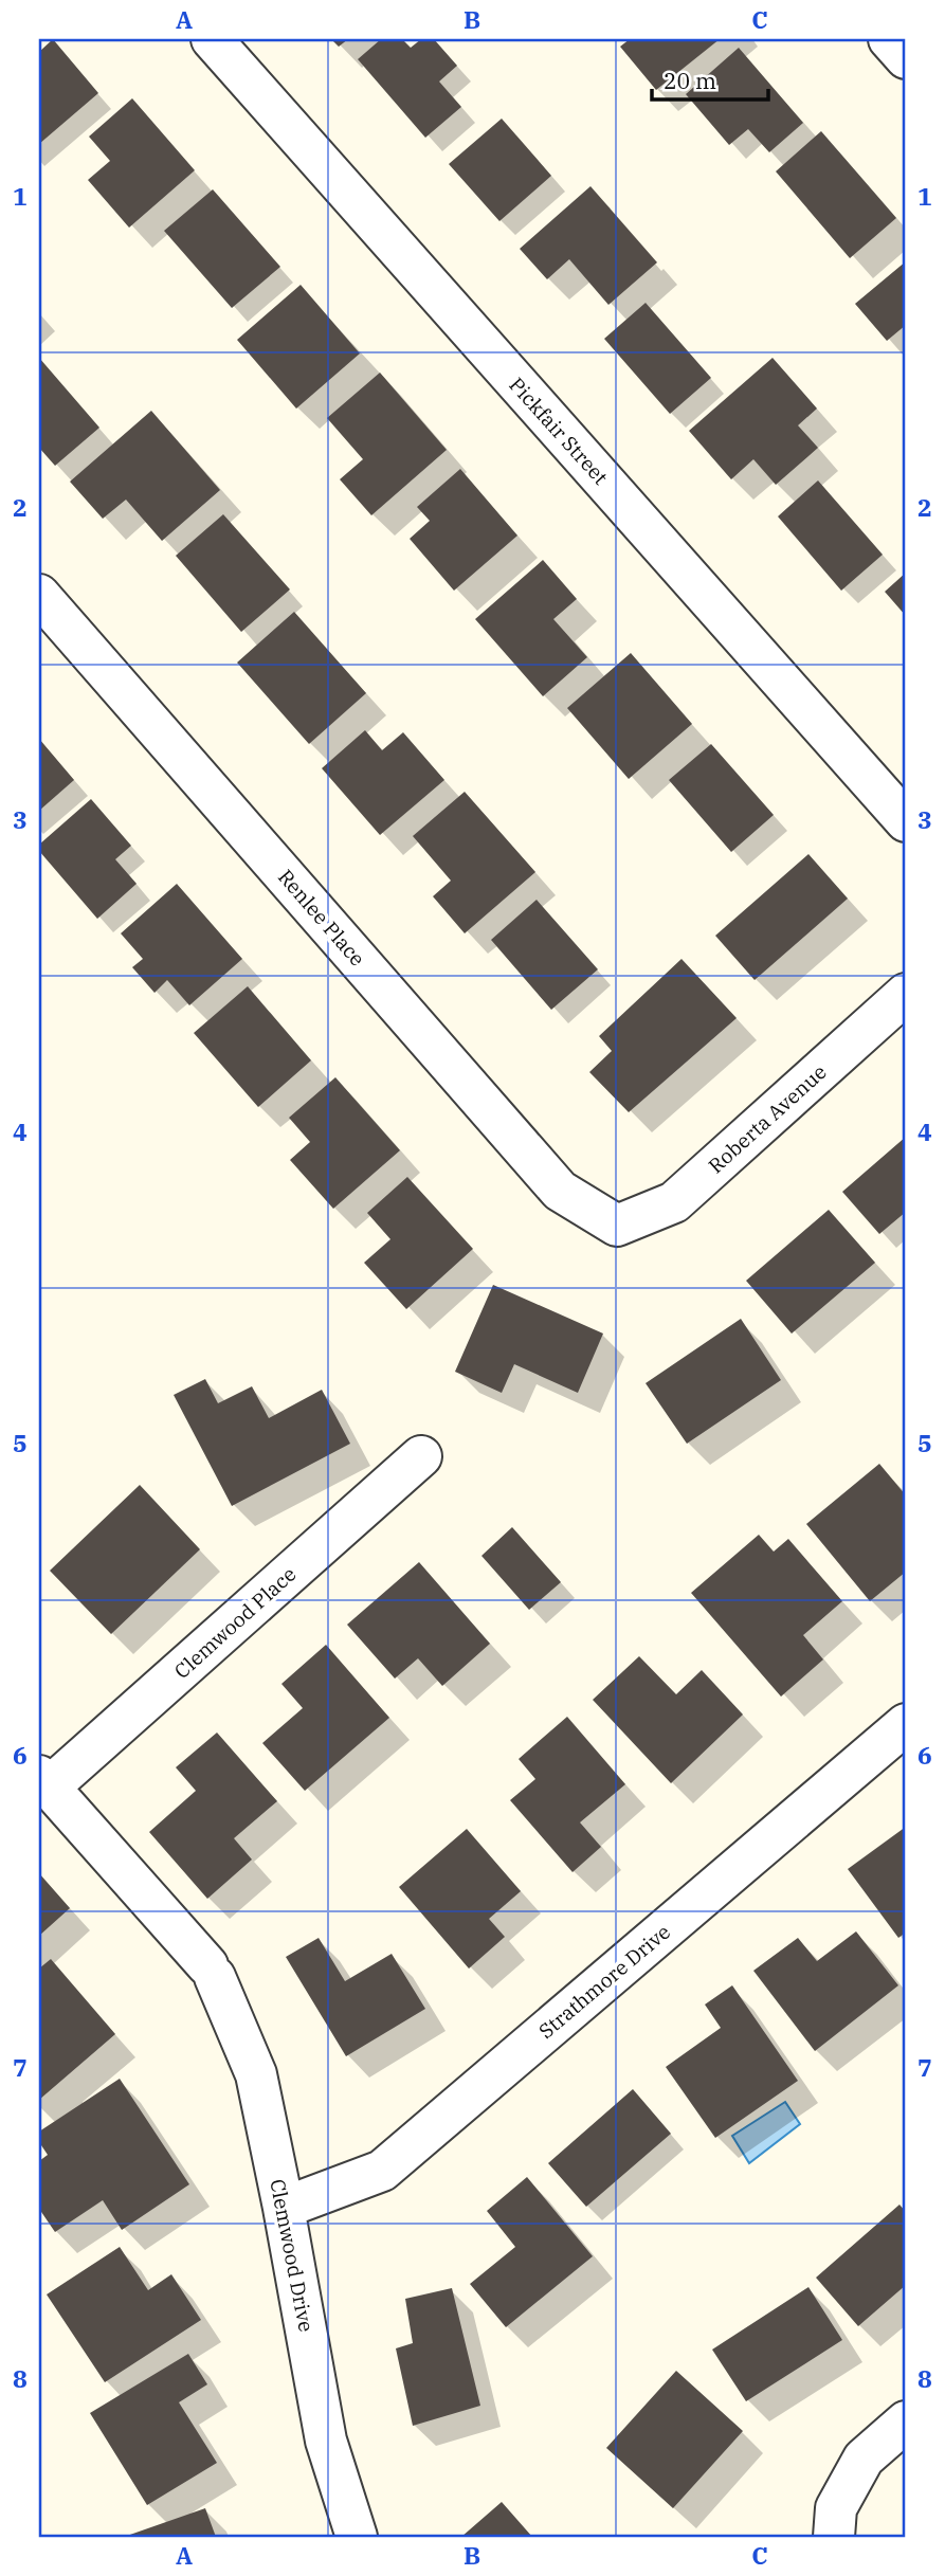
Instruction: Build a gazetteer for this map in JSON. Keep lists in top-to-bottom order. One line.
{"streets":{"street":["Pickfair Street","Renlee Place","Roberta Avenue","Clemwood Place","Strathmore Drive","Clemwood Drive"]},"crossings":[["Renlee Place","Roberta Avenue"],["Clemwood Place","Clemwood Drive"],["Strathmore Drive","Clemwood Drive"]],"scale_bar":"20 m","grid":{"columns":["A","B","C"],"rows":["1","2","3","4","5","6","7","8"]}}
